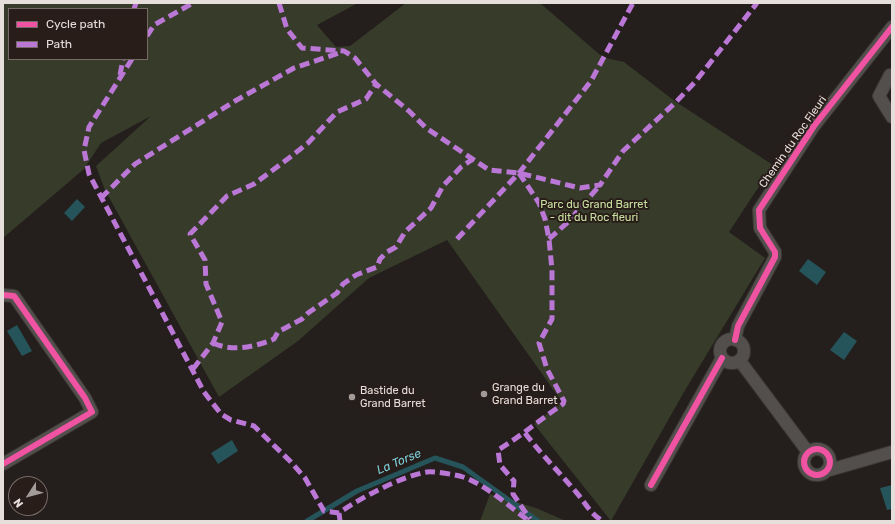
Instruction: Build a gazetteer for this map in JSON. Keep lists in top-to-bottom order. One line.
{"streets":{"street":["Chemin du Roc Fleuri"]},"water":["La Torse"],"parks":["Parc du Grand Barret - dit du Roc fleuri"],"places":["Grange du Grand Barret","Bastide du Grand Barret"],"legend":["Cycle path","Path"],"north":"bottom left"}
